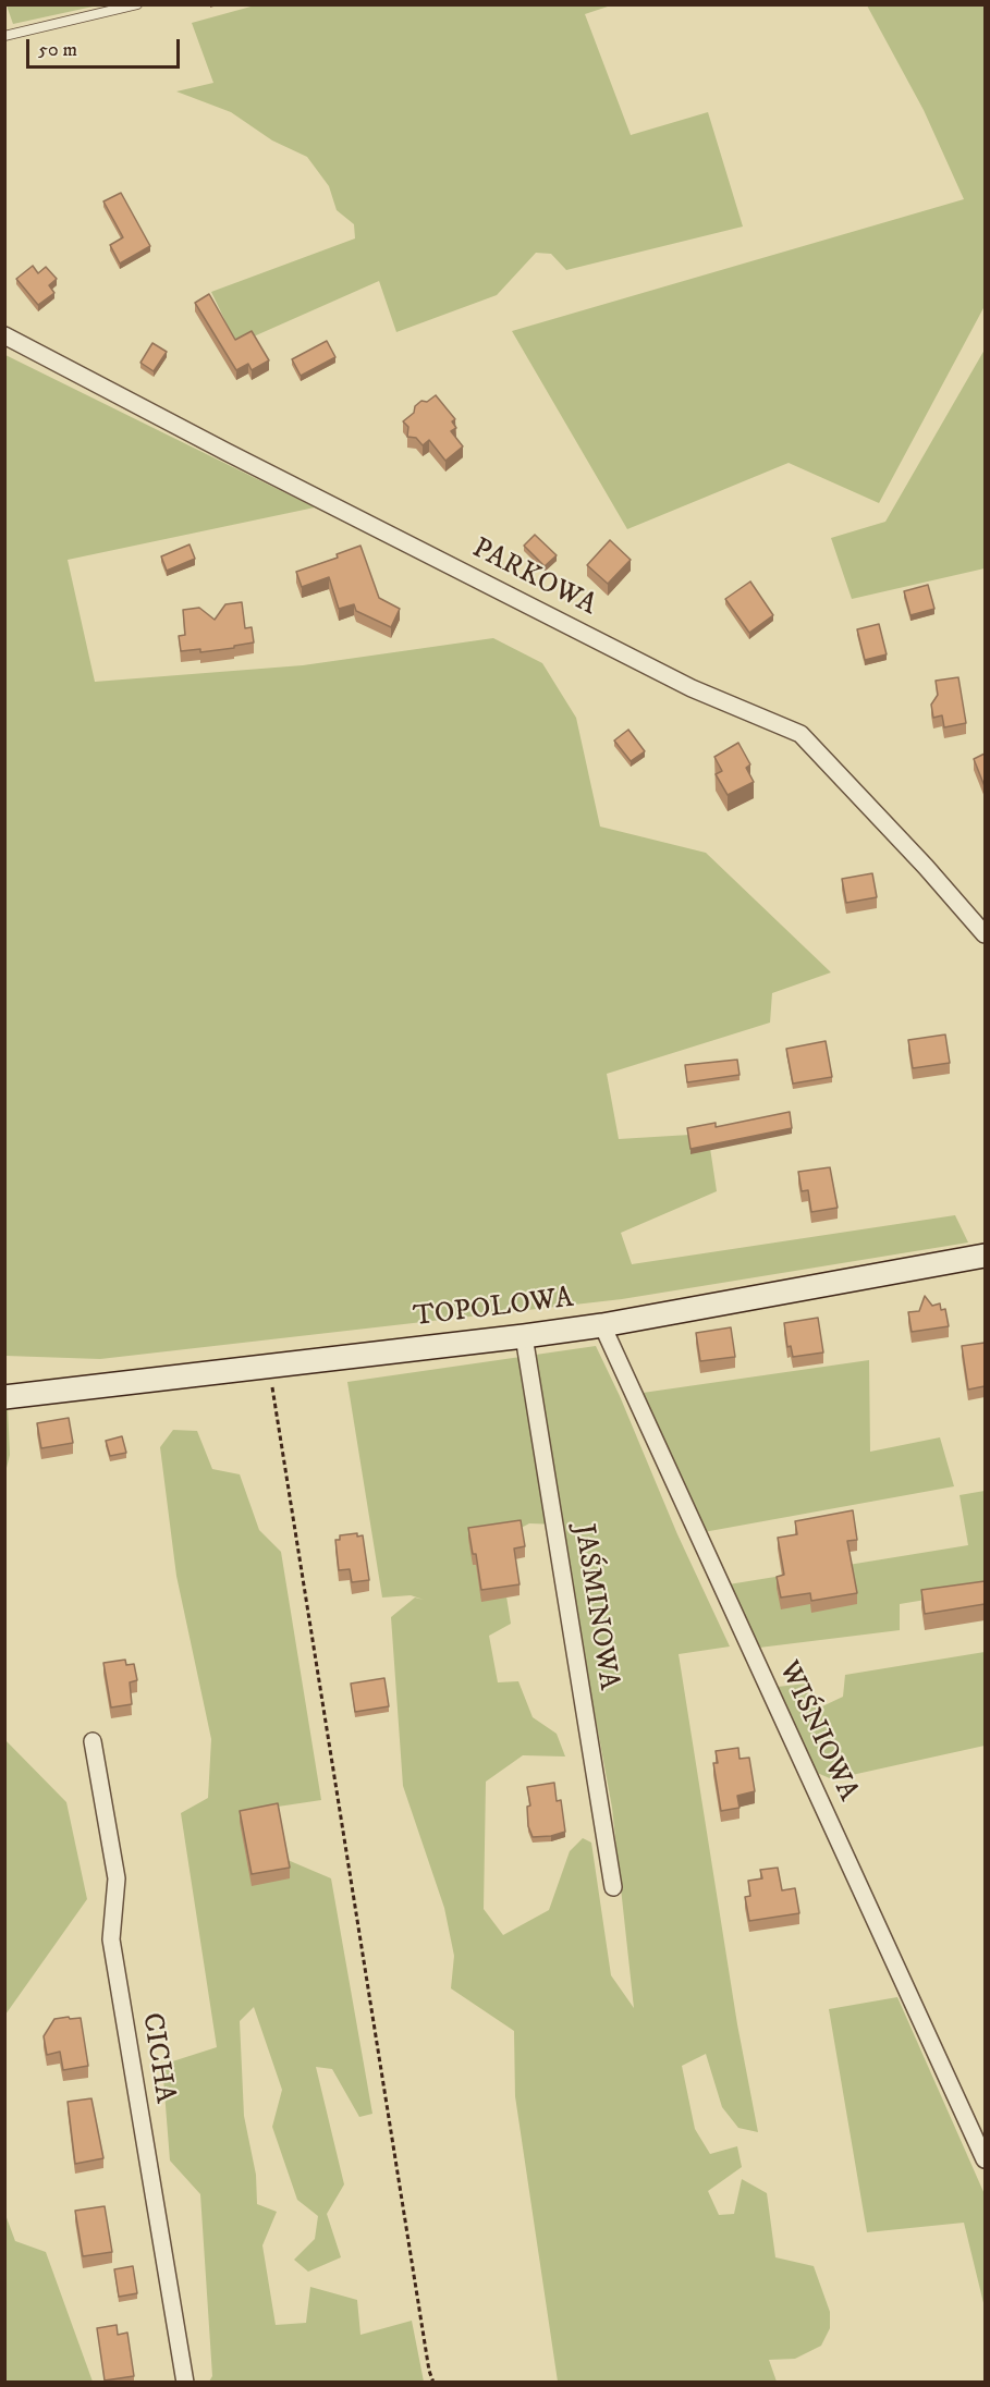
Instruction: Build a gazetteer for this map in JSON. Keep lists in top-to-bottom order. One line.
{"streets":{"street":["PARKOWA","TOPOLOWA","JAŚMINOWA","WIŚNIOWA","CICHA"]},"crossings":[["TOPOLOWA","JAŚMINOWA"],["TOPOLOWA","WIŚNIOWA"]],"scale_bar":"50 m"}
